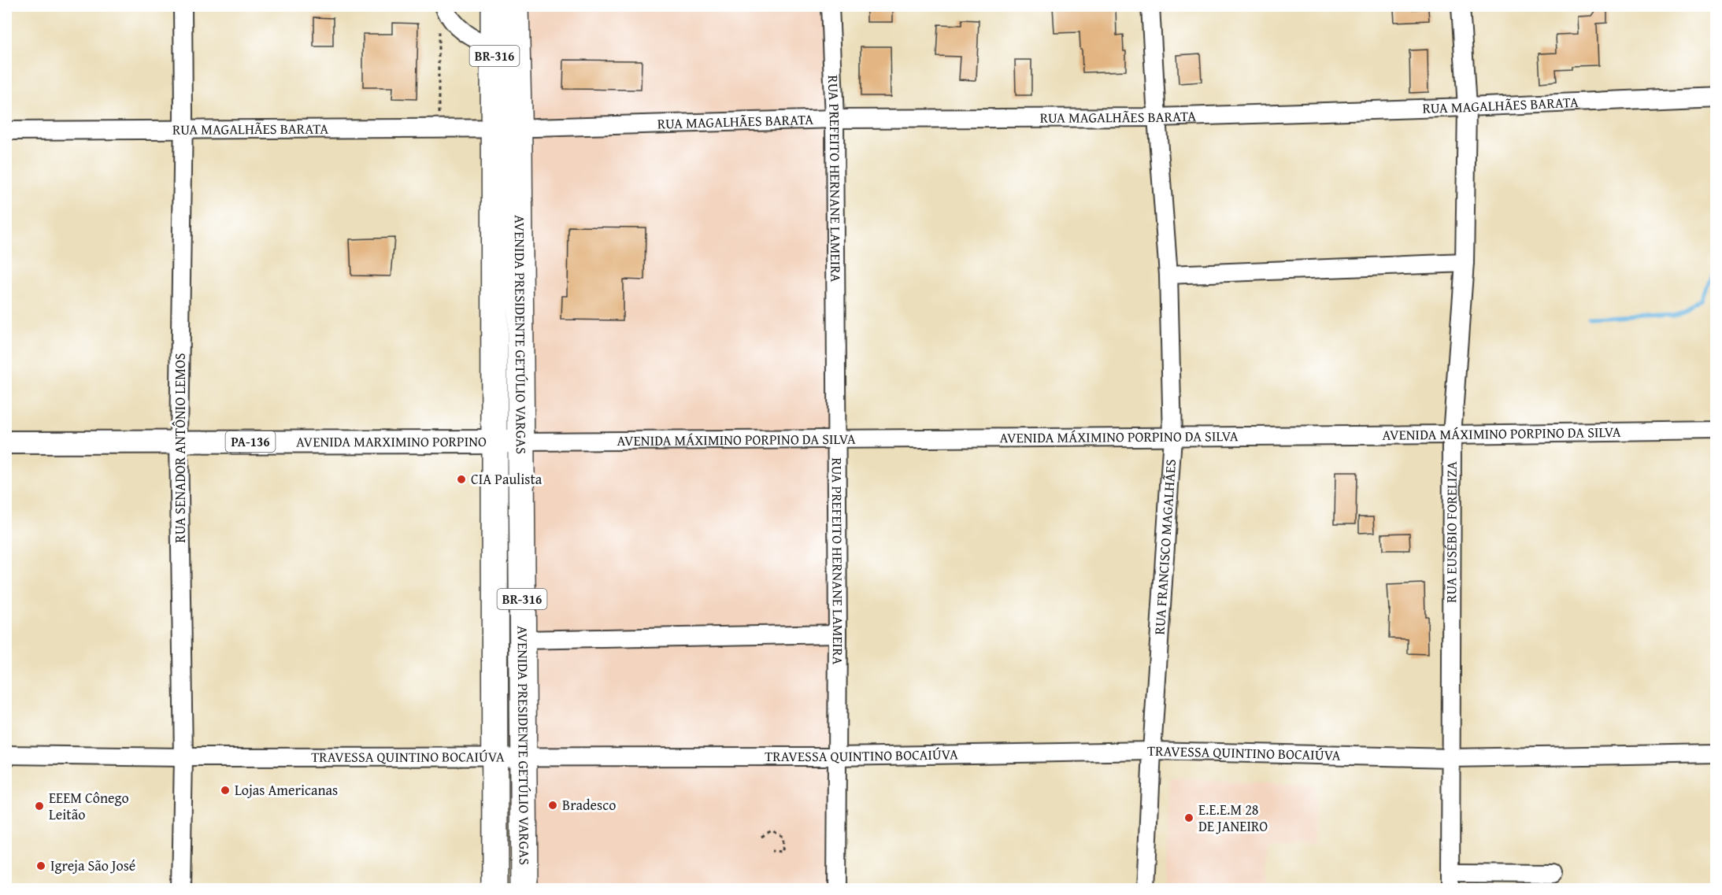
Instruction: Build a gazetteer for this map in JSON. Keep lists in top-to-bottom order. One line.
{"streets":{"highway":["BR-316","AVENIDA PRESIDENTE GETÚLIO VARGAS"],"main road":["PA-136","AVENIDA MARXIMINO PORPINO"],"street":["RUA MAGALHÃES BARATA","RUA PREFEITO HERNANE LAMEIRA","AVENIDA MÁXIMINO PORPINO DA SILVA","RUA SENADOR ANTÔNIO LEMOS","RUA EUSÉBIO FORELIZA","RUA FRANCISCO MAGALHÃES","TRAVESSA QUINTINO BOCAIÚVA"]},"crossings":[["RUA MAGALHÃES BARATA","RUA PREFEITO HERNANE LAMEIRA"],["RUA MAGALHÃES BARATA","AVENIDA PRESIDENTE GETÚLIO VARGAS"],["RUA MAGALHÃES BARATA","RUA SENADOR ANTÔNIO LEMOS"],["RUA MAGALHÃES BARATA","RUA EUSÉBIO FORELIZA"],["RUA MAGALHÃES BARATA","RUA FRANCISCO MAGALHÃES"],["RUA PREFEITO HERNANE LAMEIRA","AVENIDA MÁXIMINO PORPINO DA SILVA"],["RUA PREFEITO HERNANE LAMEIRA","TRAVESSA QUINTINO BOCAIÚVA"],["AVENIDA PRESIDENTE GETÚLIO VARGAS","AVENIDA MÁXIMINO PORPINO DA SILVA"],["AVENIDA PRESIDENTE GETÚLIO VARGAS","AVENIDA MARXIMINO PORPINO"],["AVENIDA PRESIDENTE GETÚLIO VARGAS","TRAVESSA QUINTINO BOCAIÚVA"],["AVENIDA MÁXIMINO PORPINO DA SILVA","AVENIDA MARXIMINO PORPINO"],["AVENIDA MÁXIMINO PORPINO DA SILVA","RUA EUSÉBIO FORELIZA"],["AVENIDA MÁXIMINO PORPINO DA SILVA","RUA FRANCISCO MAGALHÃES"],["AVENIDA MARXIMINO PORPINO","RUA SENADOR ANTÔNIO LEMOS"],["RUA SENADOR ANTÔNIO LEMOS","TRAVESSA QUINTINO BOCAIÚVA"],["RUA EUSÉBIO FORELIZA","TRAVESSA QUINTINO BOCAIÚVA"],["RUA FRANCISCO MAGALHÃES","TRAVESSA QUINTINO BOCAIÚVA"]],"places":["CIA Paulista","Lojas Americanas","Bradesco","EEEM Cônego Leitão","E.E.E.M 28 DE JANEIRO","Igreja São José"]}
